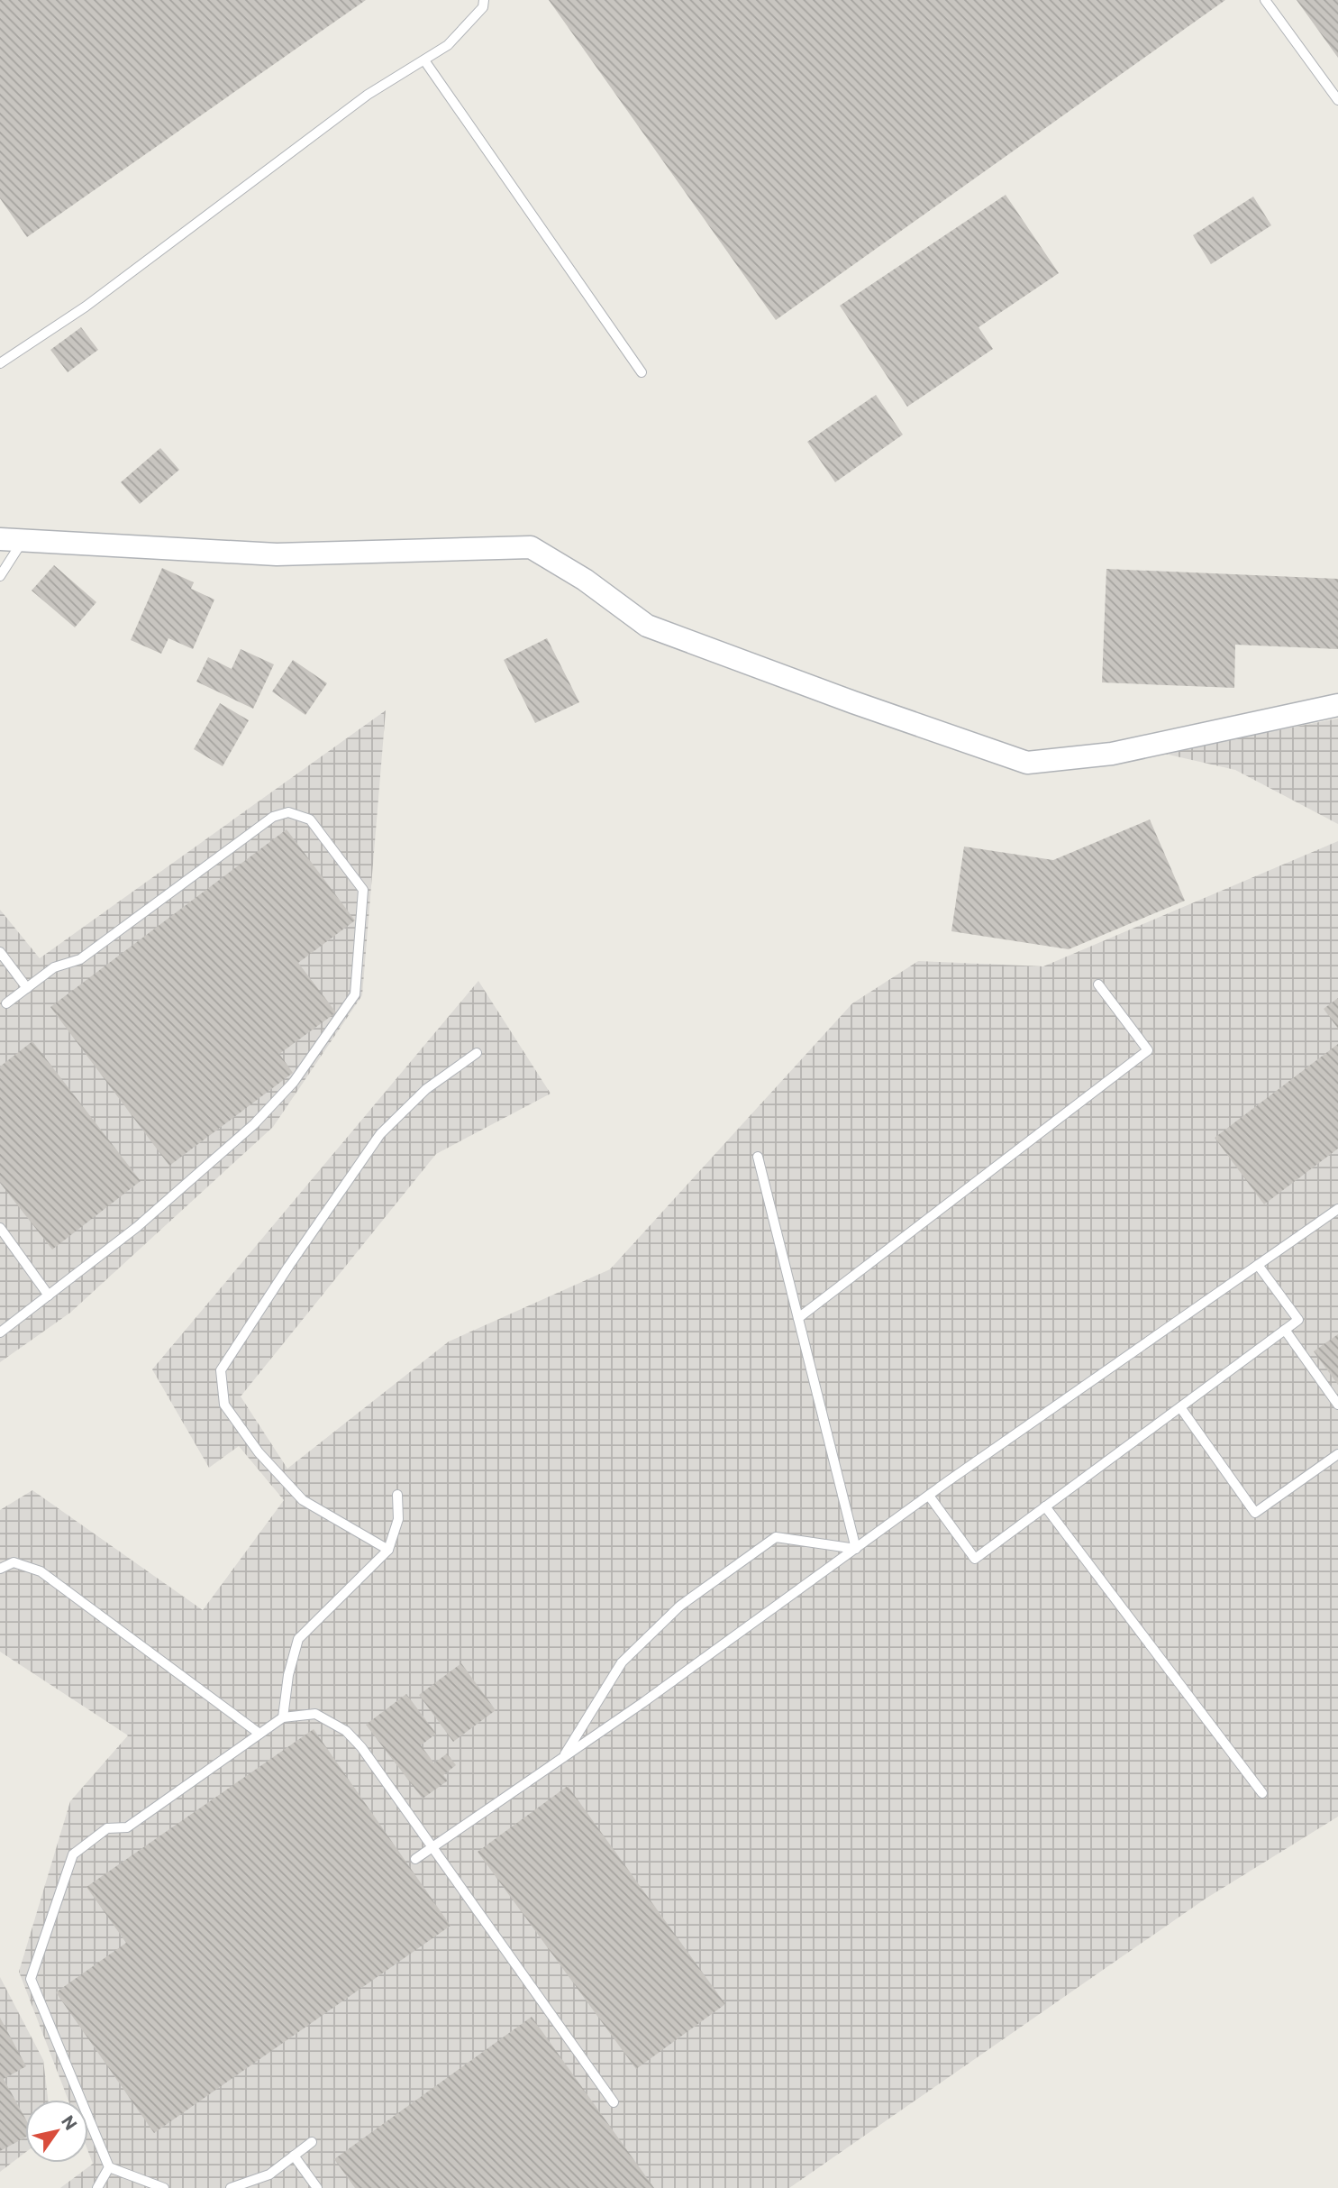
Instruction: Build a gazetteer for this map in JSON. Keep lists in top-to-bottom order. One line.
{"north":"top right"}
